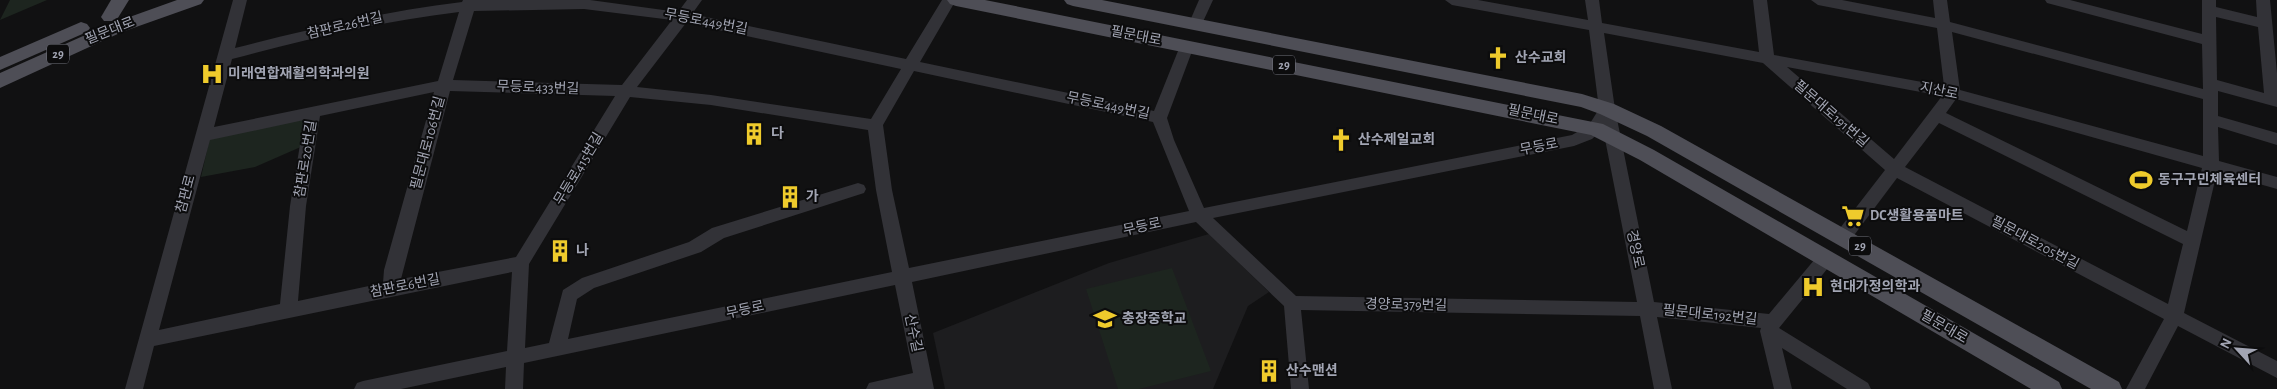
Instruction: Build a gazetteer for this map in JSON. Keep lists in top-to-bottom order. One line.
{"streets":{"main road":["필문대로","29"],"street":["무등로449번길","참판로26번길","무등로433번길","지산로","필문대로191번길","필문대로106번길","무등로","참판로20번길","무등로415번길","참판로","필문대로205번길","경양로","참판로6번길","경양로379번길","필문대로192번길","산수길"]},"crossings":[["무등로449번길","참판로26번길"],["무등로449번길","필문대로"],["무등로449번길","필문대로106번길"],["무등로449번길","무등로"],["무등로449번길","무등로415번길"],["참판로26번길","필문대로106번길"],["참판로26번길","참판로"],["필문대로","무등로"],["필문대로","경양로"],["필문대로","필문대로192번길"],["무등로433번길","필문대로106번길"],["무등로433번길","참판로20번길"],["무등로433번길","무등로415번길"],["무등로433번길","참판로"],["지산로","필문대로191번길"],["필문대로191번길","필문대로205번길"],["필문대로106번길","참판로6번길"],["무등로","무등로415번길"],["무등로","경양로"],["무등로","산수길"],["참판로20번길","참판로6번길"],["무등로415번길","참판로6번길"],["참판로","참판로6번길"],["경양로","경양로379번길"],["경양로","필문대로192번길"],["경양로379번길","필문대로192번길"]],"places":{"church":["산수교회","산수제일교회"],"hospital":["미래연합재활의학과의원","현대가정의학과"],"building":["다","가","나","산수맨션"],"sports":["동구구민체육센터"],"supermarket":["DC생활용품마트"],"school or university":["충장중학교"]},"north":"top left"}
